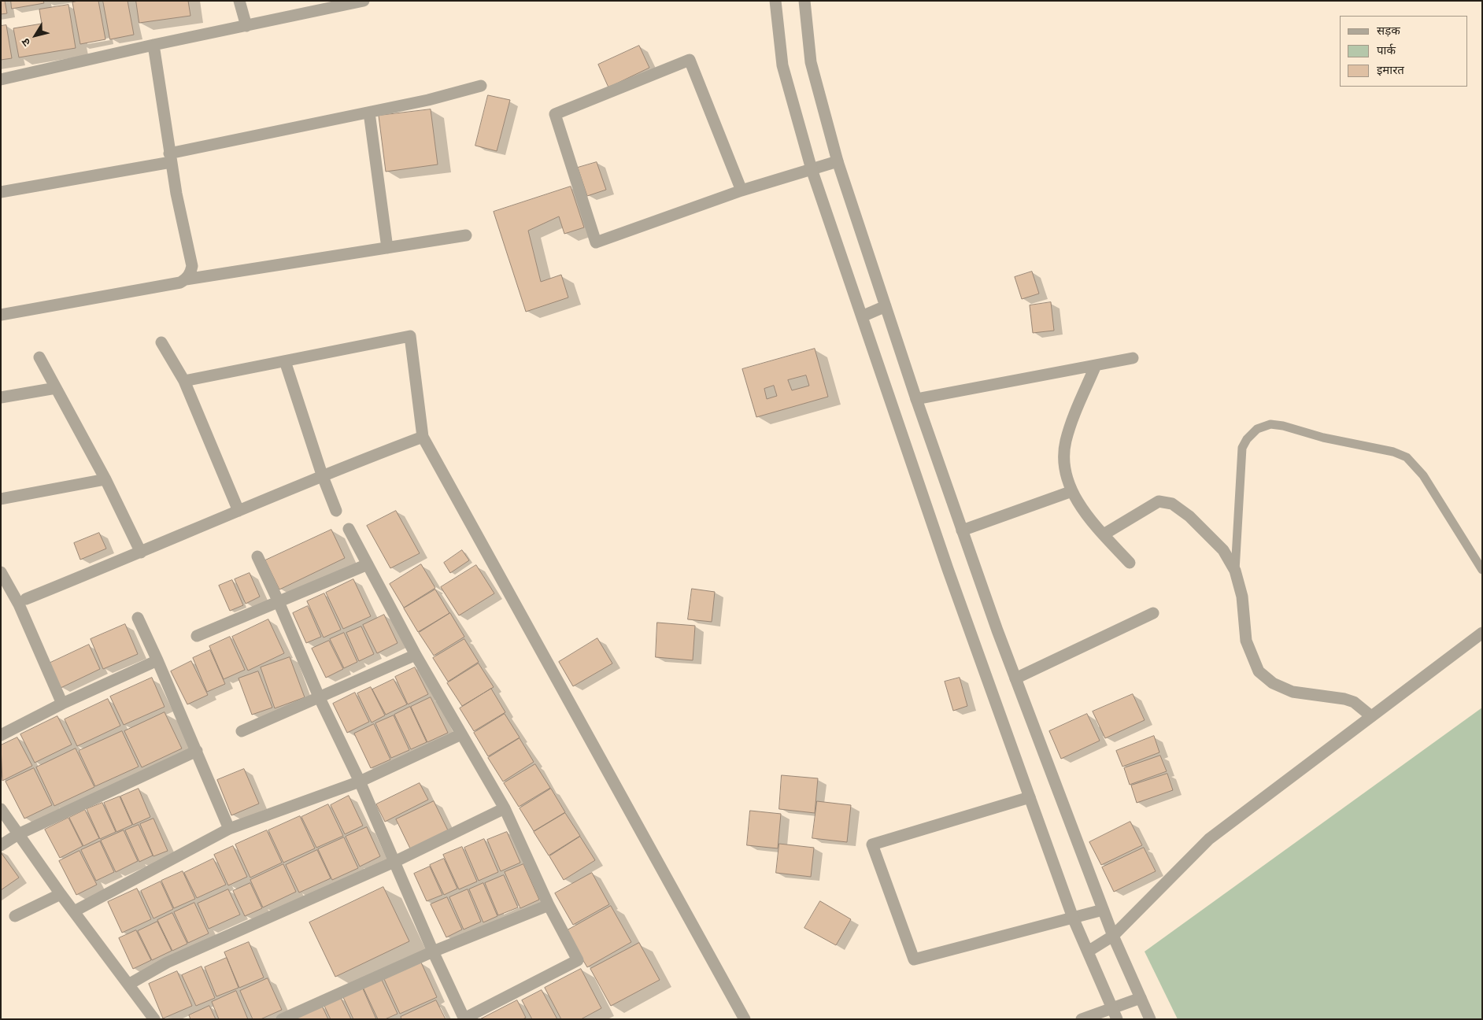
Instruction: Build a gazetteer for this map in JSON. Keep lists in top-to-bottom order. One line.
{"legend":["सड़क","पार्क","इमारत"],"north":"bottom left"}
